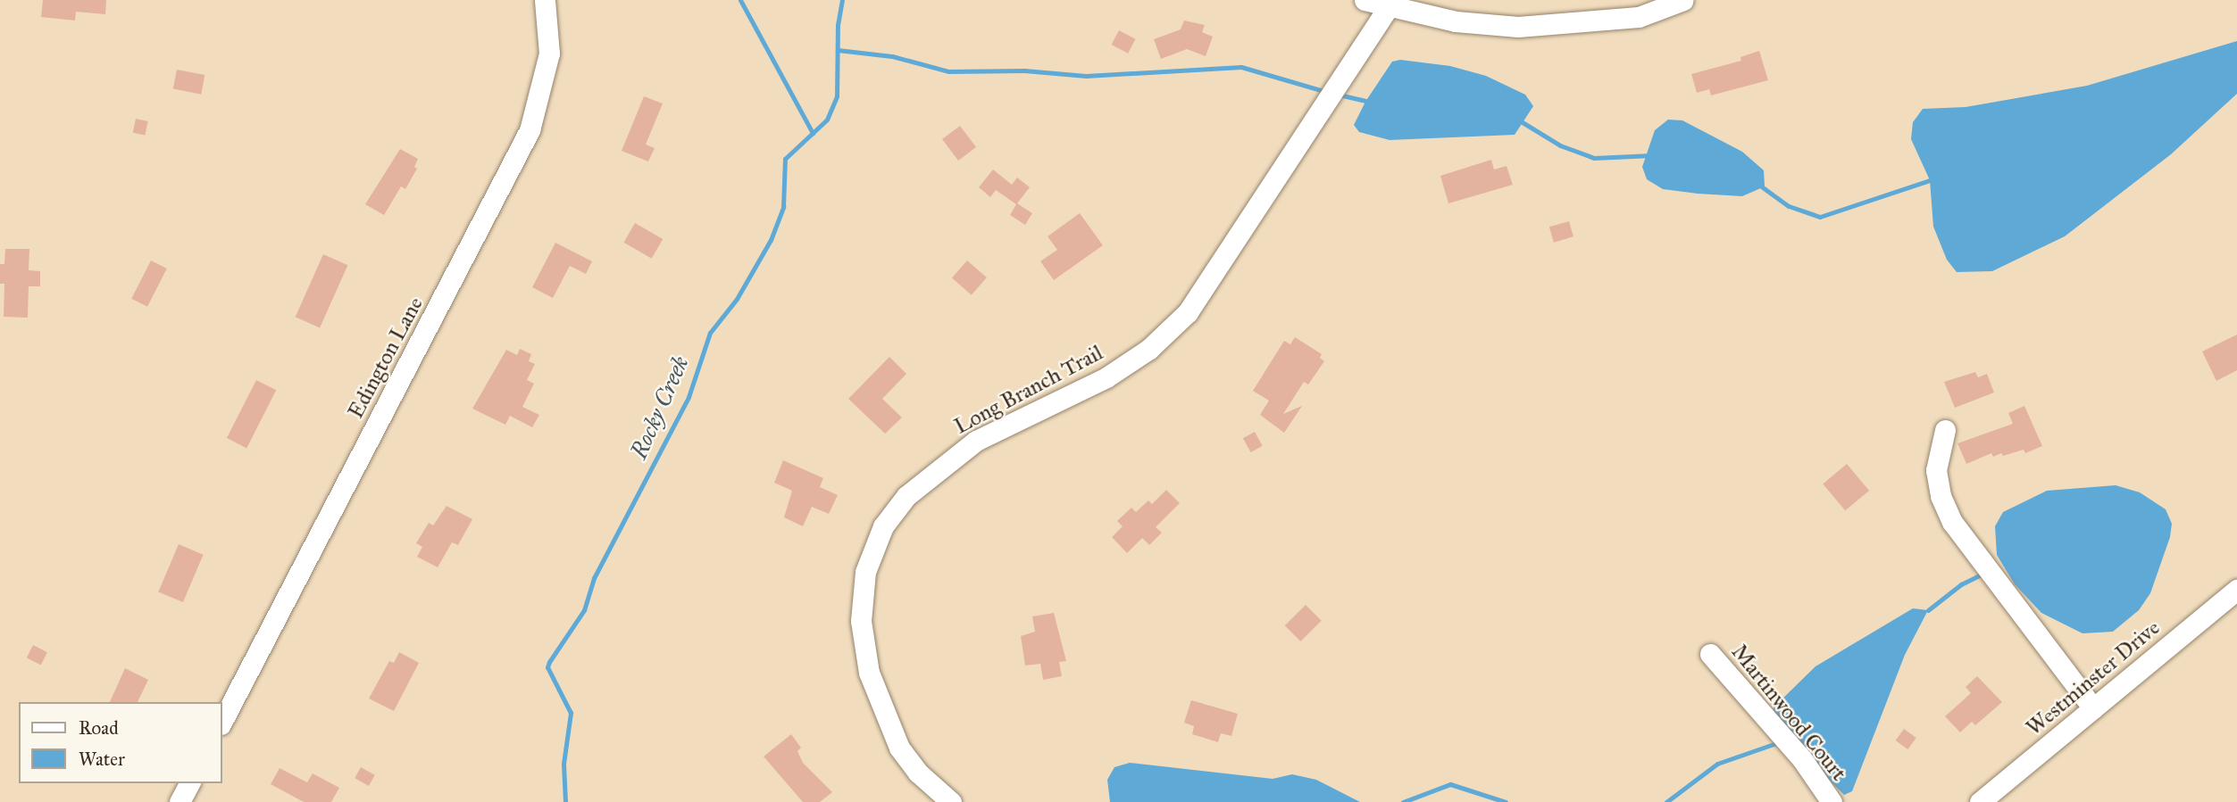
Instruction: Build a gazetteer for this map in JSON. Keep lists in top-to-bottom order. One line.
{"streets":{"street":["Edington Lane","Long Branch Trail","Westminster Drive","Martinwood Court"]},"water":["Rocky Creek"],"legend":["Road","Water"]}
